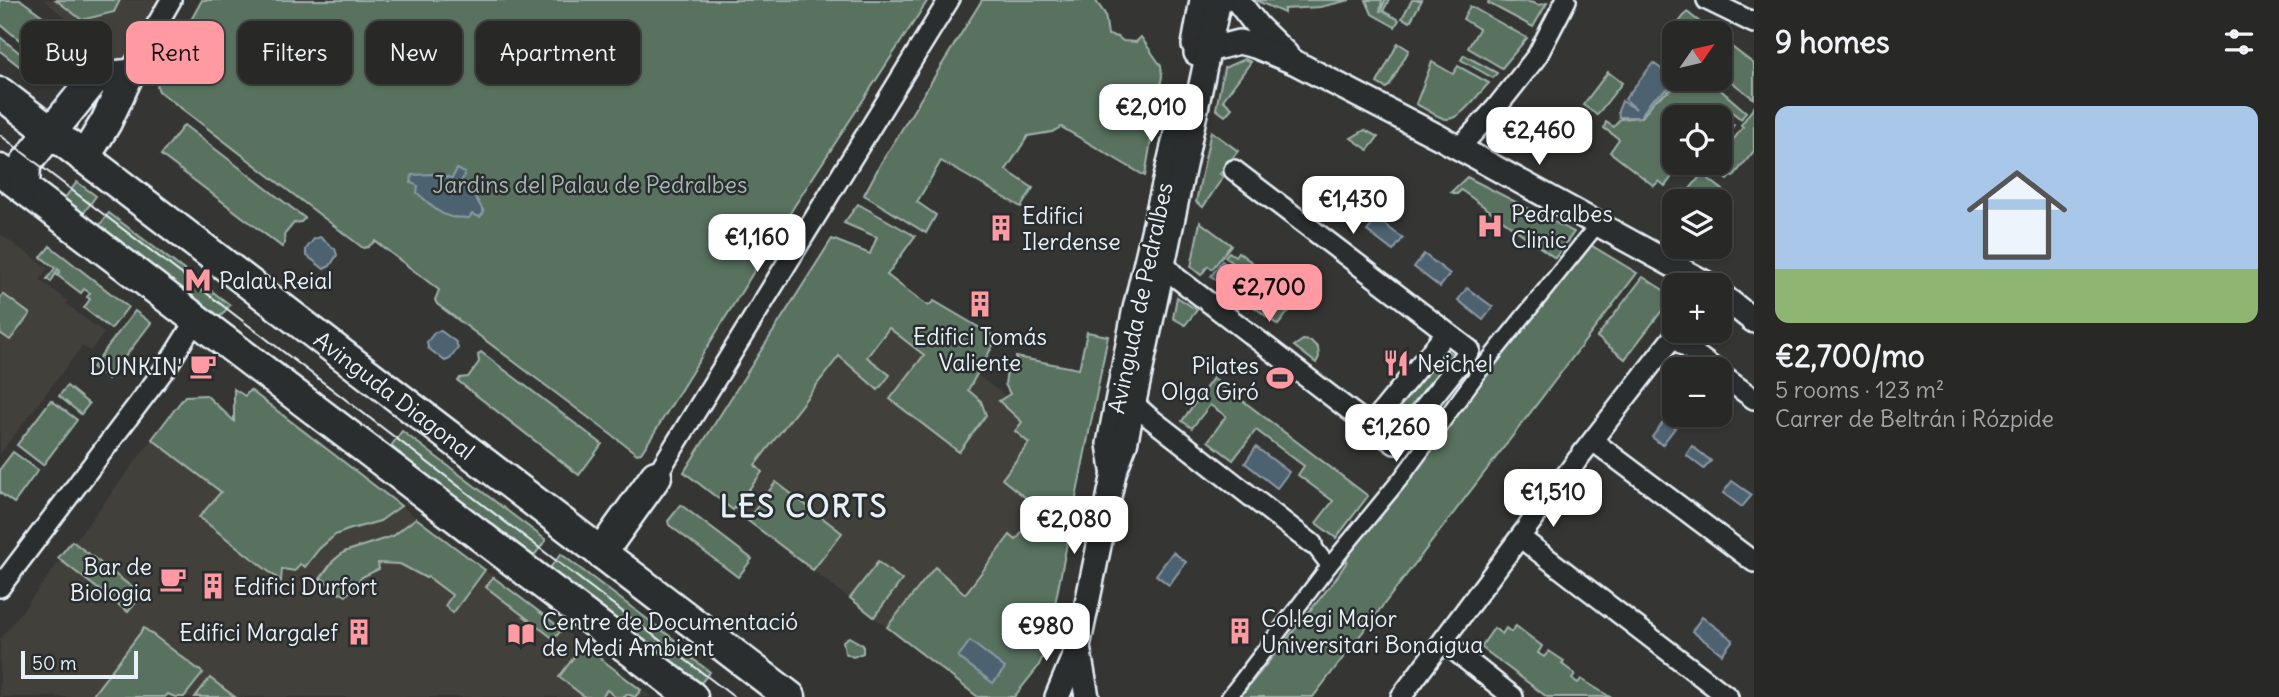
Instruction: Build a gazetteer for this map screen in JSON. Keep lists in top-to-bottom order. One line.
{"streets":{"main road":["Avinguda Diagonal"],"street":["Avinguda de Pedralbes"]},"districts":["LES CORTS"],"parks":["Jardins del Palau de Pedralbes"],"places":{"hospital":["Pedralbes Clinic"],"building":["Edifici Ilerdense","Edifici Tomás Valiente","Edifici Durfort","Col·legi Major Universitari Bonaigua","Edifici Margalef"],"metro station":["Palau Reial"],"restaurant":["Neichel"],"cafe":["DUNKIN'","Bar de Biologia"],"sports":["Pilates Olga Giró"],"library":["Centre de Documentació de Medi Ambient"]},"scale_bar":"50 m","north":"top right","page":{"heading":"9 homes","map_buttons":["+","−"],"chip":["Buy","Rent","Filters","New","Apartment"],"price":["€2,010","€2,460","€1,430","€1,160","€2,700","€1,260","€1,510","€2,080","€980"],"list":[{"name":"€2,700/mo","note":"5 rooms · 123 m² · Carrer de Beltrán i Rózpide"}],"scale":"50 m"}}
